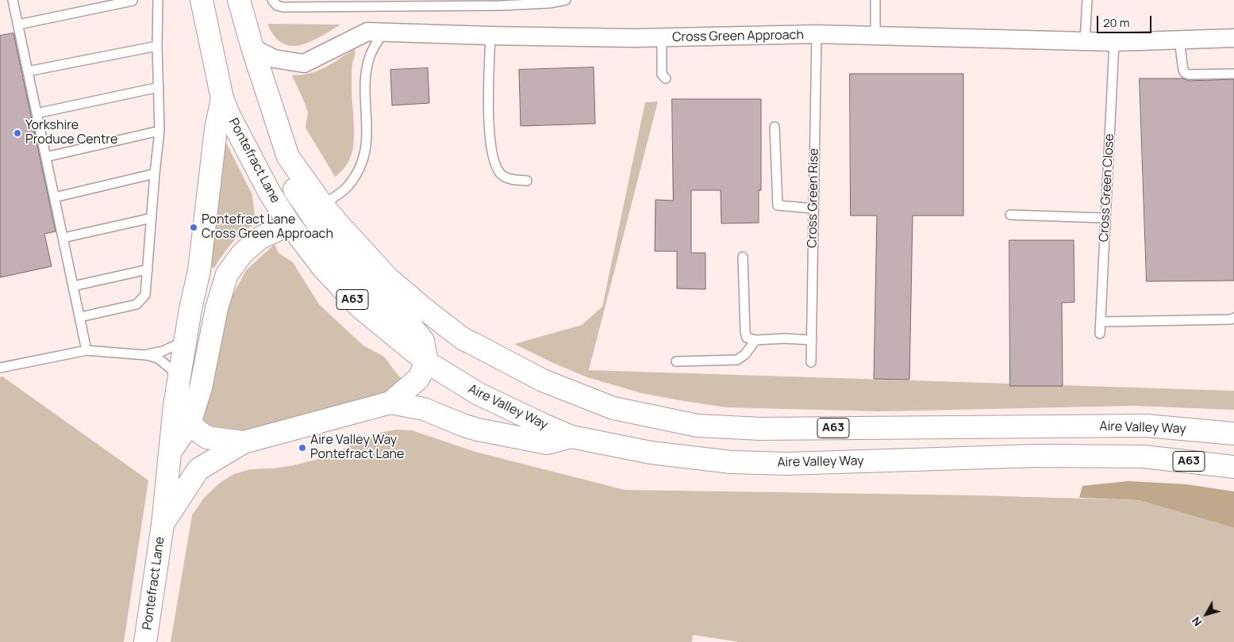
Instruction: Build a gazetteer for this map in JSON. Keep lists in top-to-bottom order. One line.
{"streets":{"main road":["Pontefract Lane","A63","Aire Valley Way"],"street":["Cross Green Approach"],"lane":["Cross Green Close","Cross Green Rise"]},"crossings":[["Cross Green Approach","Cross Green Close"],["Cross Green Approach","Cross Green Rise"],["Cross Green Approach","A63"],["Pontefract Lane","A63"],["Pontefract Lane","Aire Valley Way"],["A63","Aire Valley Way"]],"places":["Yorkshire Produce Centre","Pontefract Lane Cross Green Approach","Aire Valley Way Pontefract Lane"],"scale_bar":"20 m","north":"bottom left"}
